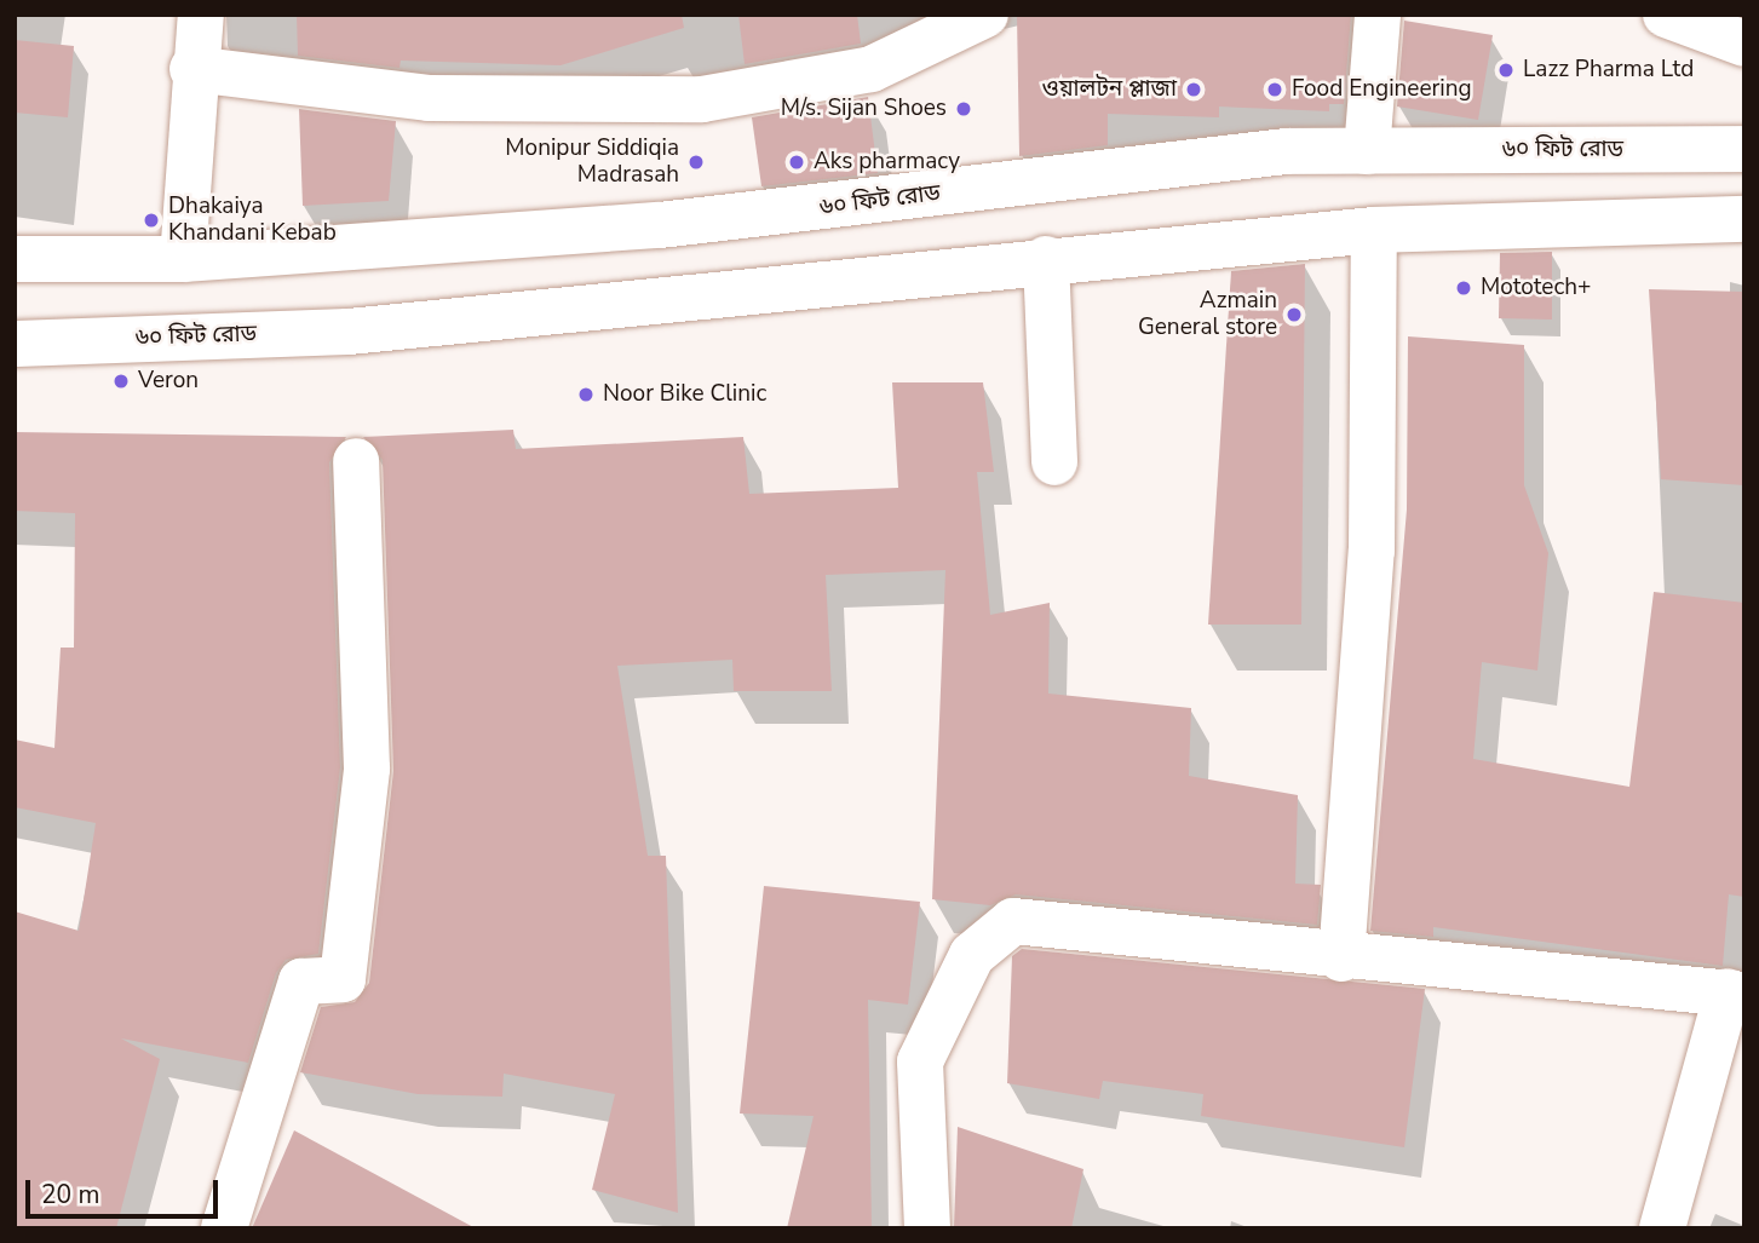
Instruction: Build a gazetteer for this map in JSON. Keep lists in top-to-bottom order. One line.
{"streets":{"street":["৬০ ফিট রোড"]},"places":["Lazz Pharma Ltd","ওয়ালটন প্লাজা","Food Engineering","M/s. Sijan Shoes","Monipur Siddiqia Madrasah","Aks pharmacy","Dhakaiya Khandani Kebab","Mototech+","Azmain General store","Veron","Noor Bike Clinic"],"scale_bar":"20 m"}
